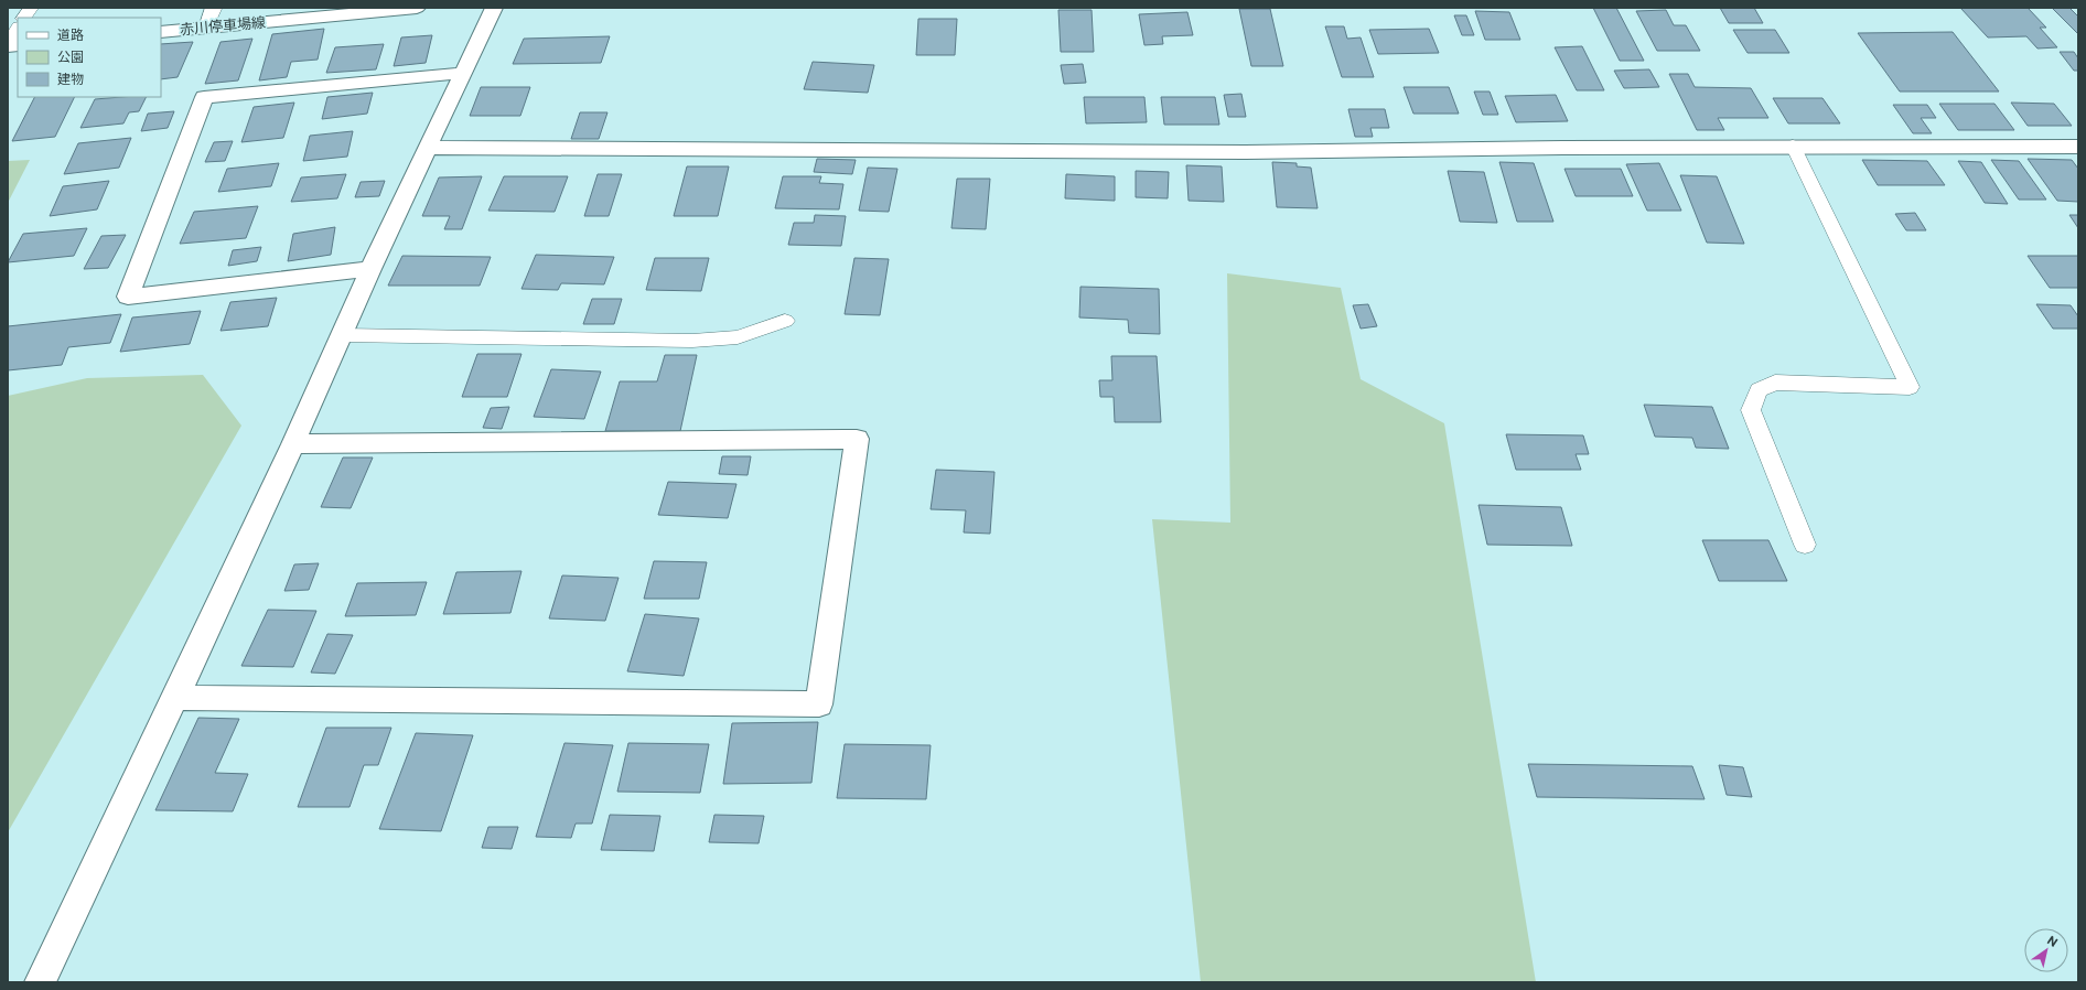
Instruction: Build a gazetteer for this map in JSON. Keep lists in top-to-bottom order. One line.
{"streets":{"street":["赤川停車場線"]},"legend":["道路","公園","建物"],"north":"top right"}
